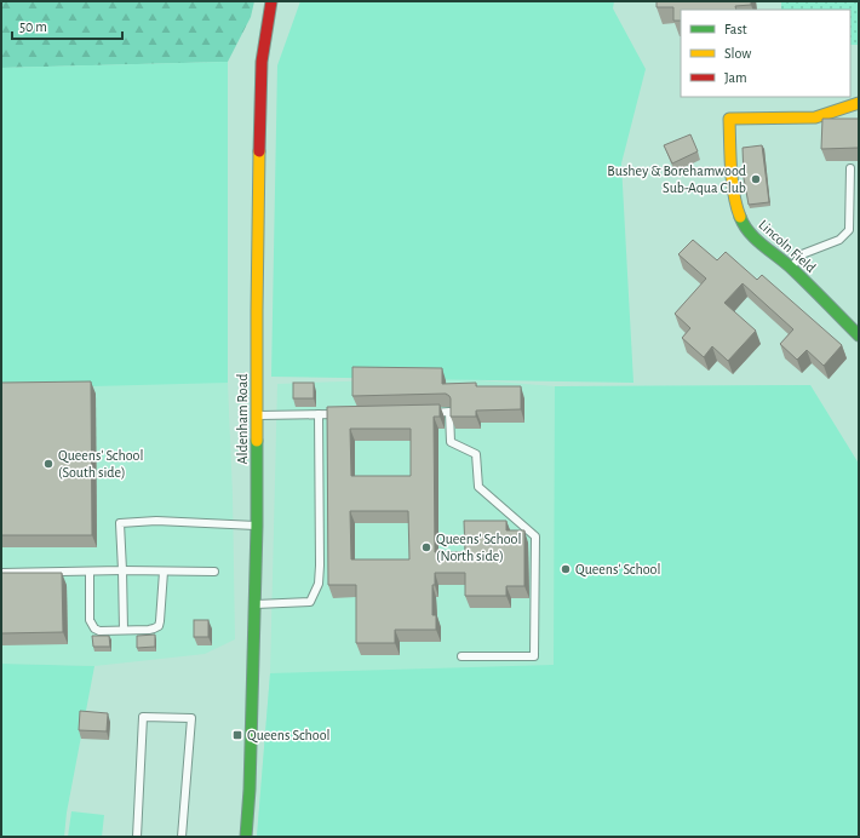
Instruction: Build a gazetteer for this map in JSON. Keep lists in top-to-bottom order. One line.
{"streets":{"main road":["Lincoln Field","Aldenham Road"]},"places":{"other":["Bushey & Borehamwood Sub-Aqua Club","Queens' School (South side)","Queens' School (North side)","Queens' School"],"transit":["Queens School"]},"legend":["Fast","Slow","Jam"],"scale_bar":"50 m"}
